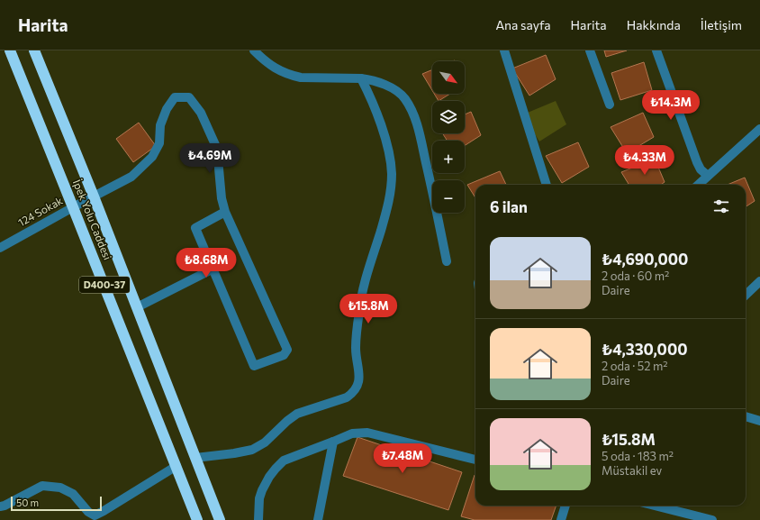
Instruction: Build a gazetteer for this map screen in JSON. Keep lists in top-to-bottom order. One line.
{"streets":{"highway":["İpek Yolu Caddesi","D400-37"],"street":["124 Sokak"]},"crossings":[["124 Sokak","İpek Yolu Caddesi"]],"scale_bar":"50 m","north":"bottom right","page":{"header":"Harita","nav":["Ana sayfa","Harita","Hakkında","İletişim"],"map_buttons":["+","−"],"price":["₺14.3M","₺4.69M","₺4.33M","₺8.68M","₺15.8M","₺7.48M"],"heading":"6 ilan","list":[{"name":"₺4,690,000","note":"2 oda · 60 m² · Daire"},{"name":"₺4,330,000","note":"2 oda · 52 m² · Daire"},{"name":"₺15.8M","note":"5 oda · 183 m² · Müstakil ev"}],"scale":"50 m"}}
